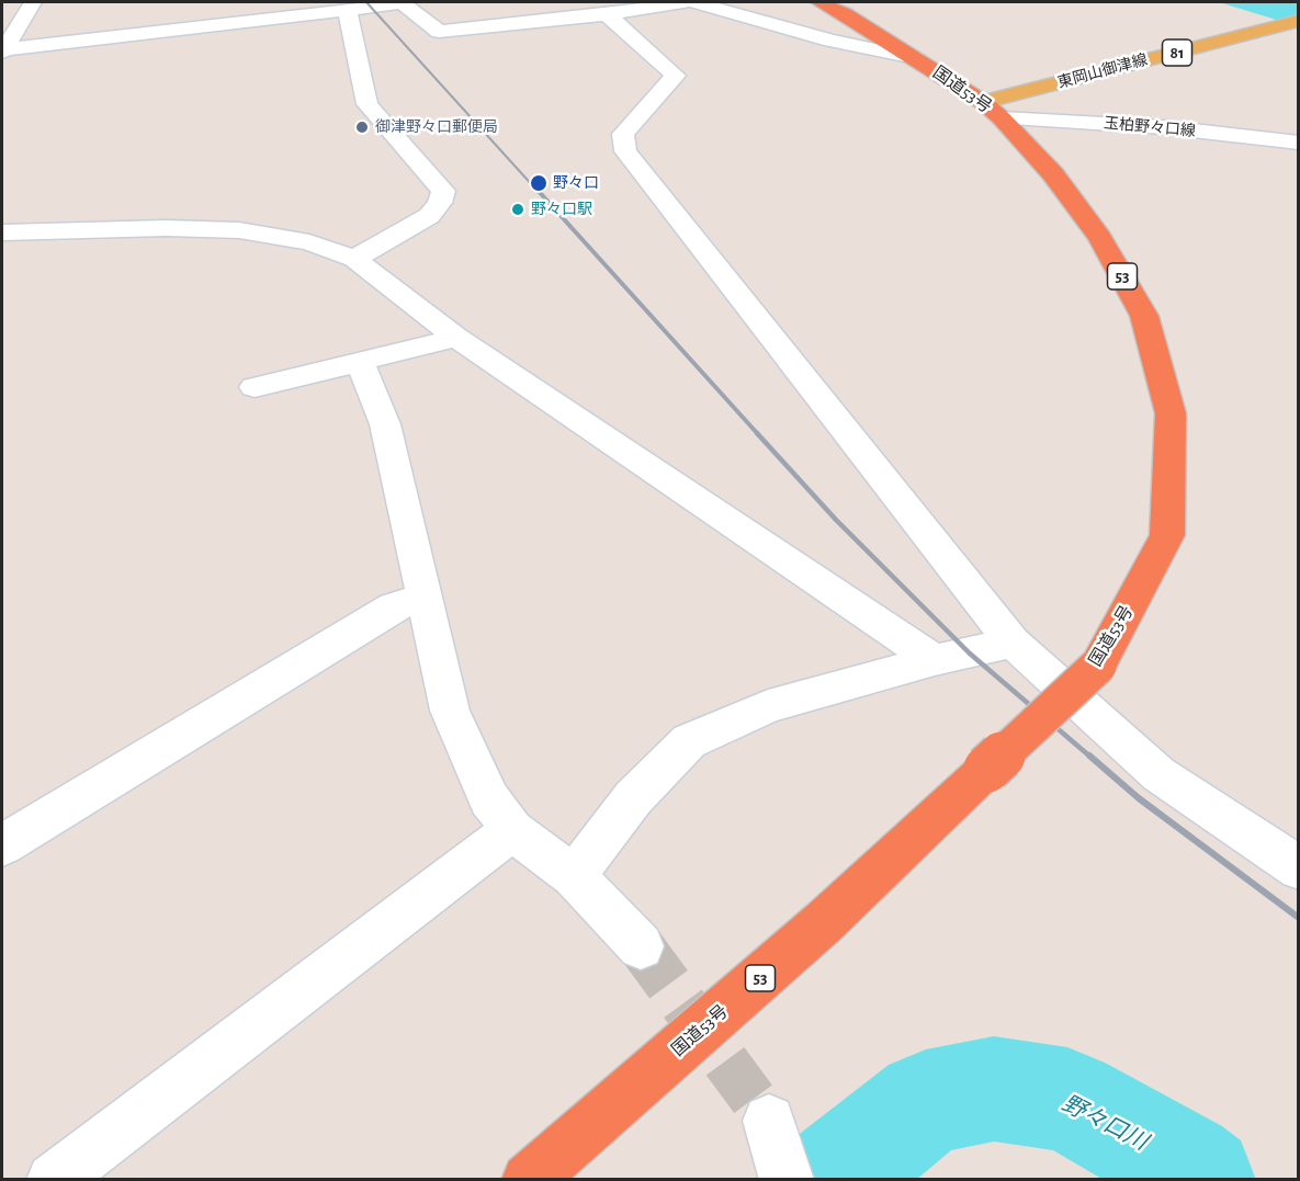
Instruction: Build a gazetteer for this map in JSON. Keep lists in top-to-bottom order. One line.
{"streets":{"highway":["国道53号","53"],"main road":["81","東岡山御津線"],"street":["玉柏野々口線"]},"crossings":[["東岡山御津線","国道53号"],["東岡山御津線","玉柏野々口線"],["国道53号","玉柏野々口線"]],"water":["野々口川"],"places":["御津野々口郵便局","野々口","野々口駅"]}
